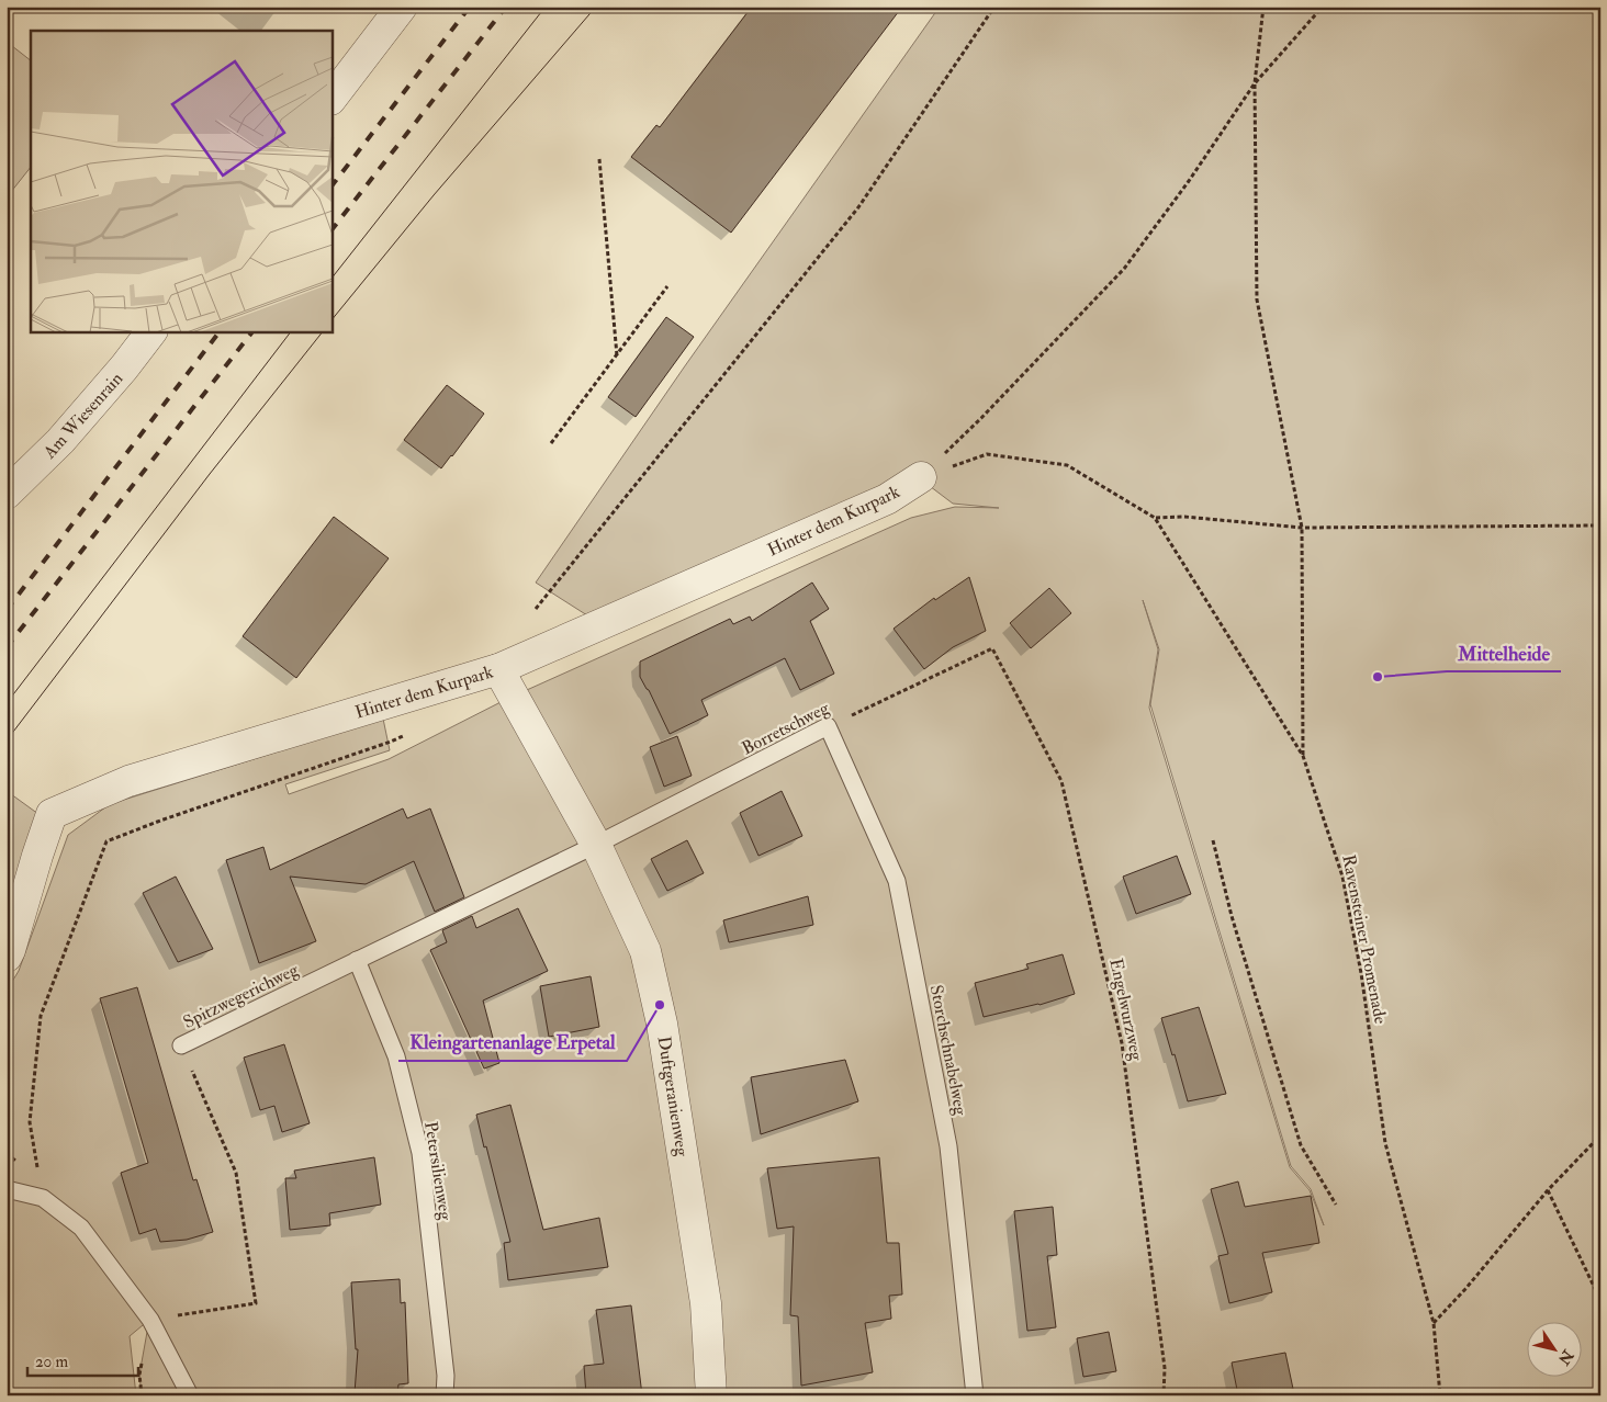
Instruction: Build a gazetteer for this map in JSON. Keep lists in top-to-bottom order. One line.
{"streets":{"street":["Am Wiesenrain","Hinter dem Kurpark","Duftgeranienweg"],"lane":["Borretschweg","Spitzwegerichweg","Storchschnabelweg","Petersilienweg"],"path":["Ravensteiner Promenade","Engelwurzweg"]},"crossings":[["Hinter dem Kurpark","Ravensteiner Promenade"],["Hinter dem Kurpark","Duftgeranienweg"],["Borretschweg","Spitzwegerichweg"],["Borretschweg","Engelwurzweg"],["Borretschweg","Storchschnabelweg"],["Borretschweg","Duftgeranienweg"],["Spitzwegerichweg","Duftgeranienweg"],["Spitzwegerichweg","Petersilienweg"]],"places":["Mittelheide","Kleingartenanlage Erpetal"],"scale_bar":"20 m","north":"bottom right"}
